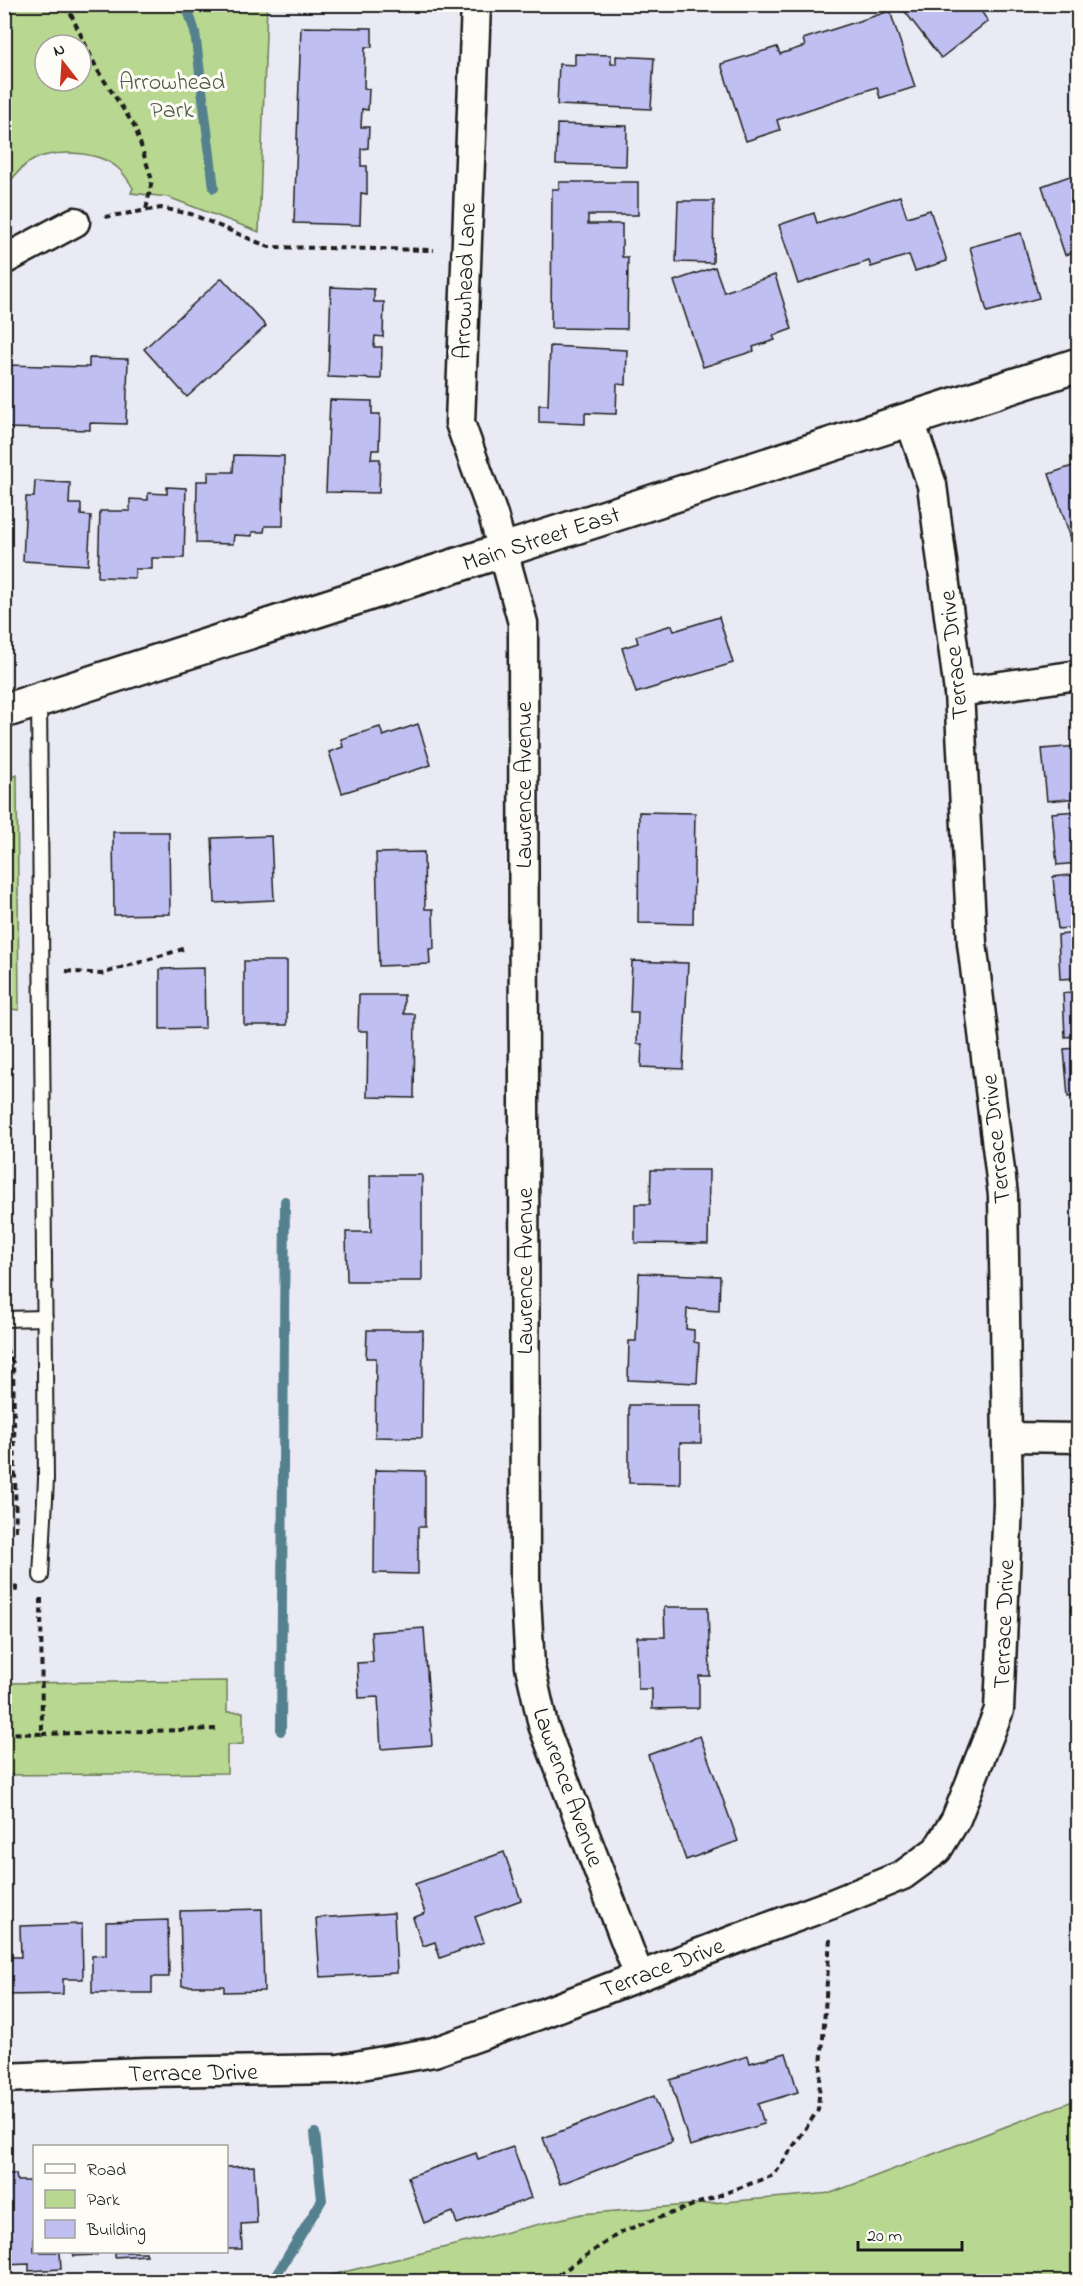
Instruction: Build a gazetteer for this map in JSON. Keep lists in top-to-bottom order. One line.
{"streets":{"main road":["Main Street East"],"street":["Arrowhead Lane","Terrace Drive","Lawrence Avenue"]},"crossings":[["Arrowhead Lane","Main Street East"],["Arrowhead Lane","Lawrence Avenue"],["Main Street East","Terrace Drive"],["Main Street East","Lawrence Avenue"],["Terrace Drive","Lawrence Avenue"]],"parks":["Arrowhead Park"],"legend":["Road","Park","Building"],"scale_bar":"20 m","north":"top"}
